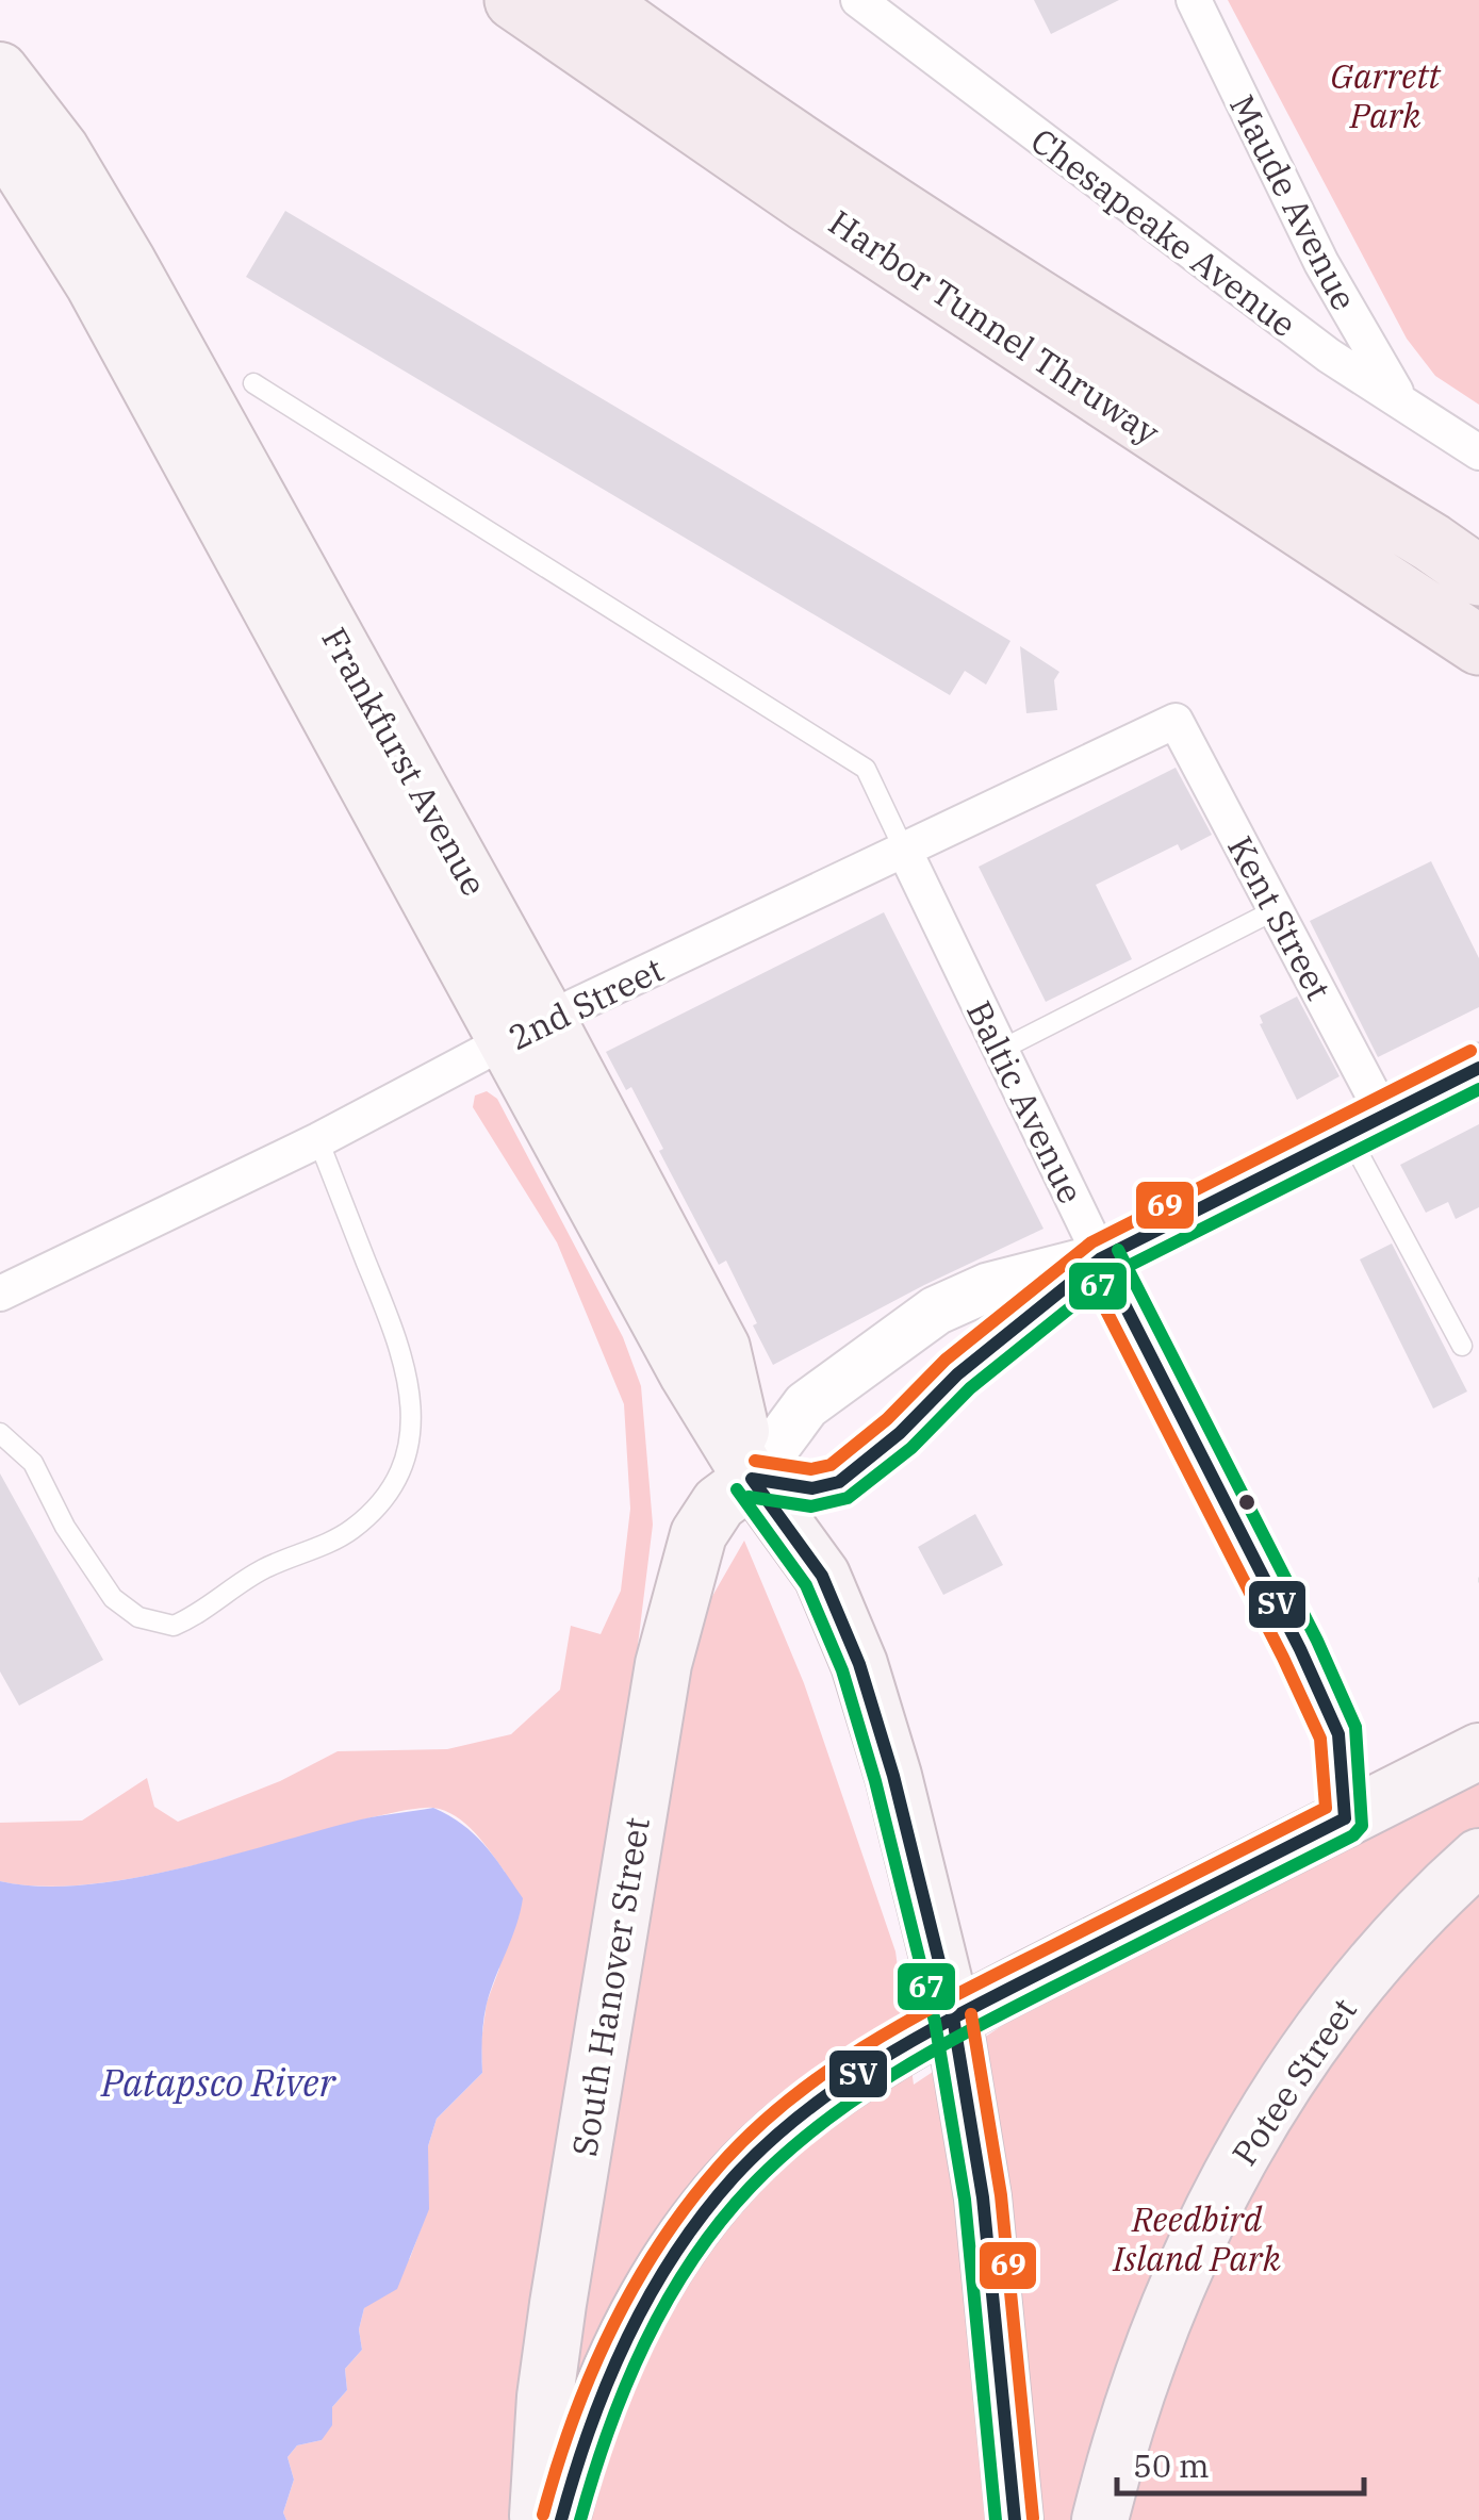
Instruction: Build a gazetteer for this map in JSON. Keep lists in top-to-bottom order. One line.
{"streets":{"highway":["Harbor Tunnel Thruway"],"main road":["Frankfurst Avenue","South Hanover Street","Potee Street"],"street":["Maude Avenue","Chesapeake Avenue","Kent Street","2nd Street","Baltic Avenue"]},"crossings":[["Maude Avenue","Chesapeake Avenue"],["Frankfurst Avenue","2nd Street"],["Frankfurst Avenue","South Hanover Street"],["Kent Street","2nd Street"],["Kent Street","South Hanover Street"],["2nd Street","Baltic Avenue"],["Baltic Avenue","South Hanover Street"]],"water":["Patapsco River"],"parks":["Garrett Park","Reedbird Island Park"],"lines":["transit line 69","transit line SV","transit line 67"],"scale_bar":"50 m"}
